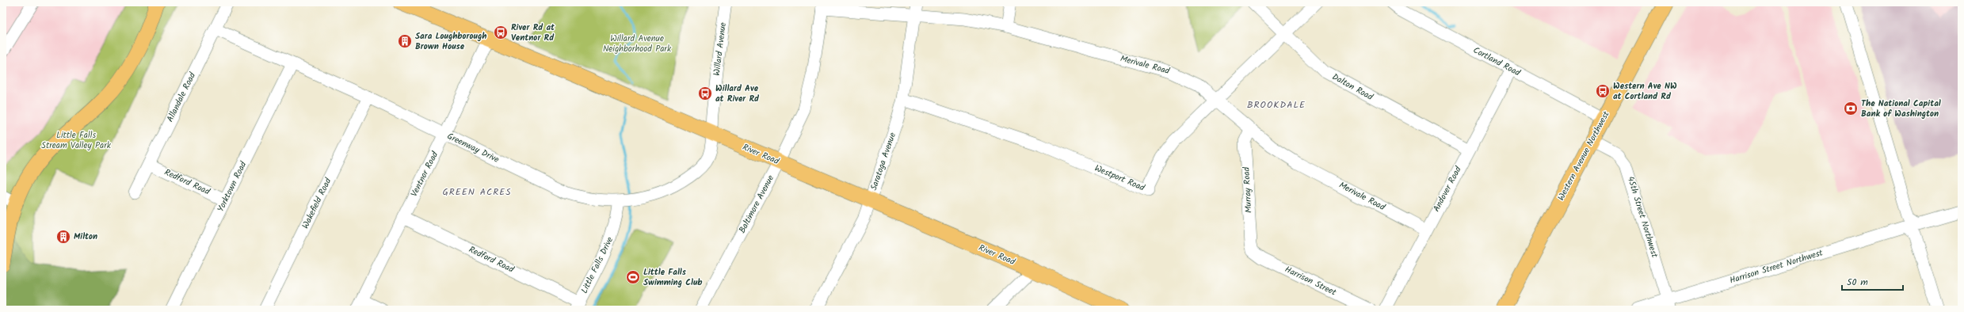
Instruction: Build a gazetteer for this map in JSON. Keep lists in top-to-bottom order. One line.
{"streets":{"main road":["River Road","Western Avenue Northwest"],"street":["Willard Avenue","Cortland Road","Merivale Road","Dalton Road","Allandale Road","Greenway Drive","Saratoga Avenue","Ventnor Road","Westport Road","Redford Road","Yorktown Road","Andover Road","Murray Road","Wakefield Road","Baltimore Avenue","45th Street Northwest","Little Falls Drive","Harrison Street Northwest","Harrison Street"]},"crossings":[["Willard Avenue","Greenway Drive"],["Willard Avenue","River Road"],["Cortland Road","Western Avenue Northwest"],["Cortland Road","Andover Road"],["Merivale Road","Saratoga Avenue"],["Merivale Road","Westport Road"],["Merivale Road","Andover Road"],["Merivale Road","Murray Road"],["Merivale Road","Baltimore Avenue"],["Dalton Road","Westport Road"],["Dalton Road","Andover Road"],["Allandale Road","Greenway Drive"],["Allandale Road","Redford Road"],["Greenway Drive","River Road"],["Greenway Drive","Ventnor Road"],["Greenway Drive","Yorktown Road"],["Greenway Drive","Wakefield Road"],["Greenway Drive","Little Falls Drive"],["River Road","Saratoga Avenue"],["River Road","Ventnor Road"],["River Road","Baltimore Avenue"],["Western Avenue Northwest","45th Street Northwest"],["Saratoga Avenue","Westport Road"],["Ventnor Road","Redford Road"],["Redford Road","Yorktown Road"],["Redford Road","Little Falls Drive"],["Murray Road","Harrison Street"],["45th Street Northwest","Harrison Street Northwest"]],"districts":["BROOKDALE","GREEN ACRES"],"parks":["Willard Avenue Neighborhood Park","Little Falls Stream Valley Park"],"places":{"bus stop":["River Rd at Ventnor Rd","Western Ave NW at Cortland Rd","Willard Ave at River Rd"],"building":["Sara Loughborough Brown House","Milton"],"bank":["The National Capital Bank of Washington"],"sports":["Little Falls Swimming Club"]},"scale_bar":"50 m"}
